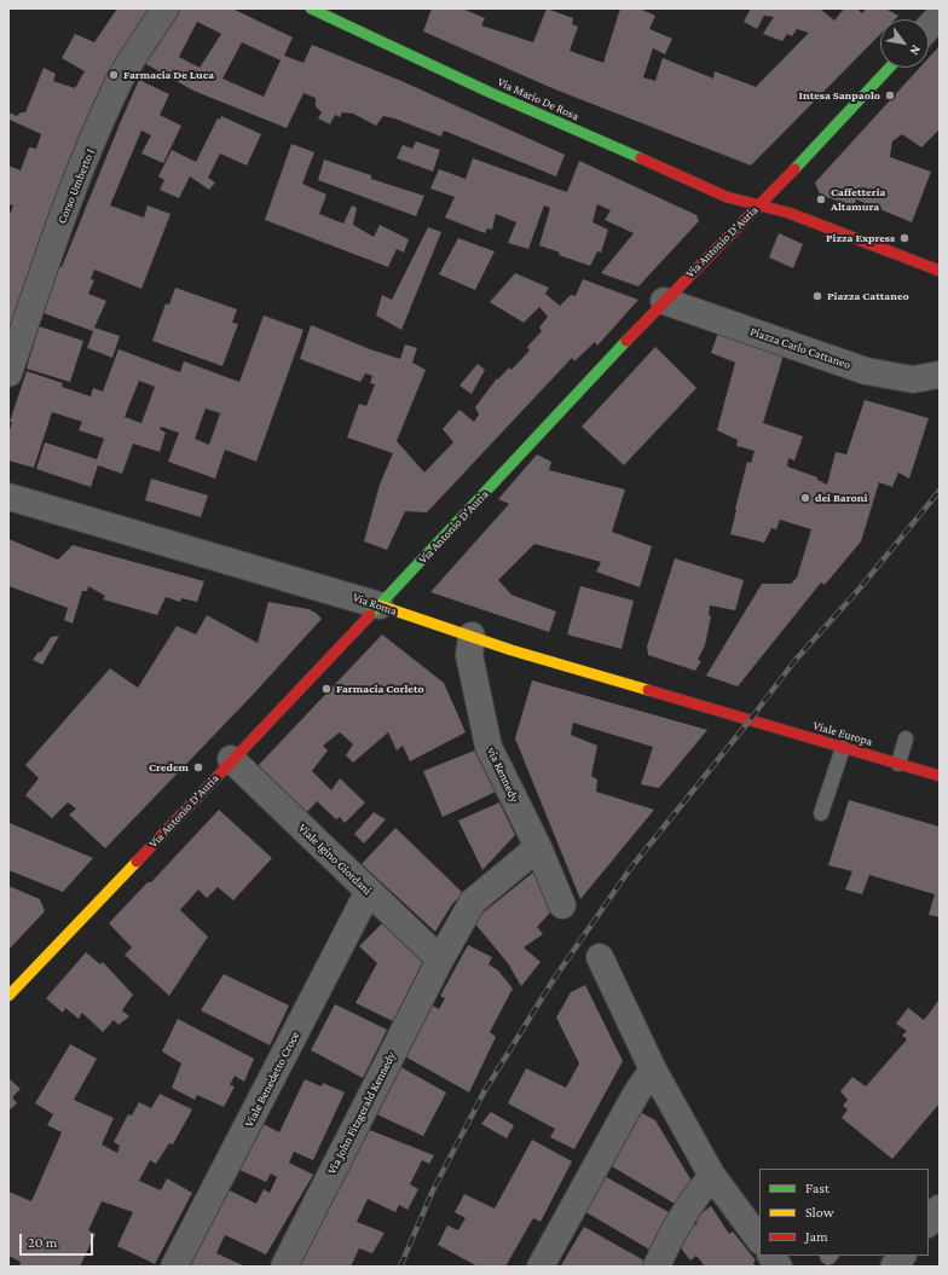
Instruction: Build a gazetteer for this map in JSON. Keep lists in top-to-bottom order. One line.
{"streets":{"street":["Via Mario De Rosa","Corso Umberto I","Via Antonio D'Auria","Piazza Carlo Cattaneo","Via Roma","Viale Europa","via Kennedy","Viale Igino Giordani","Viale Benedetto Croce","Via John Fitzgerald Kennedy"]},"crossings":[["Via Mario De Rosa","Via Antonio D'Auria"],["Via Antonio D'Auria","Piazza Carlo Cattaneo"],["Via Antonio D'Auria","Via Roma"],["Via Antonio D'Auria","Viale Igino Giordani"],["Via Roma","Viale Europa"],["Via Roma","via Kennedy"],["via Kennedy","Via John Fitzgerald Kennedy"],["Viale Igino Giordani","Viale Benedetto Croce"],["Viale Igino Giordani","Via John Fitzgerald Kennedy"]],"places":["Farmacia De Luca","Intesa Sanpaolo","Caffetteria Altamura","Pizza Express","Piazza Cattaneo","dei Baroni","Farmacia Corleto","Credem"],"legend":["Fast","Slow","Jam"],"scale_bar":"20 m","north":"bottom right"}
